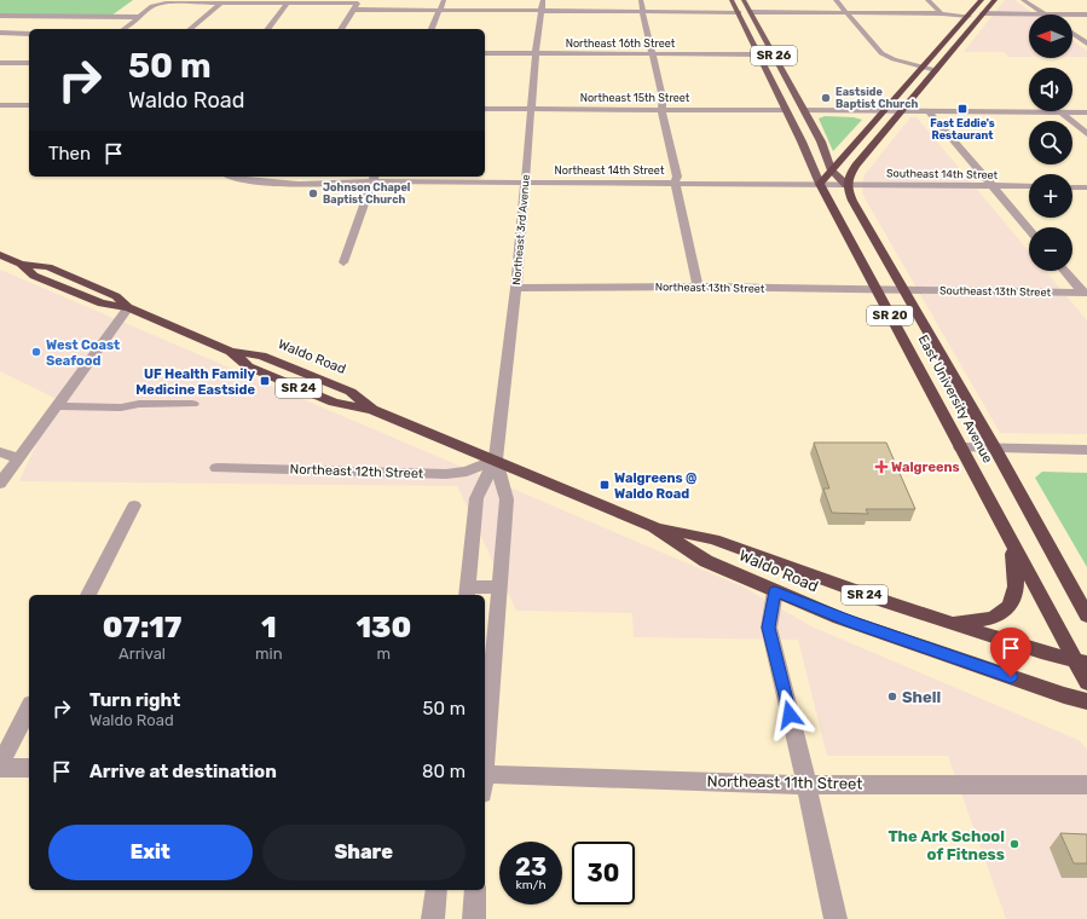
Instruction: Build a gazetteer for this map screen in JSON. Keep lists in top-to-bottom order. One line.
{"streets":{"highway":["SR 20","Waldo Road","SR 24","East University Avenue"],"main road":["SR 26"],"street":["Northeast 16th Street","Northeast 15th Street","Northeast 14th Street","Southeast 14th Street","Northeast 3rd Avenue","Northeast 13th Street","Southeast 13th Street","Northeast 12th Street","Northeast 11th Street"]},"crossings":[["Northeast 16th Street","Northeast 3rd Avenue"],["Northeast 16th Street","East University Avenue"],["Northeast 15th Street","Northeast 3rd Avenue"],["Northeast 15th Street","East University Avenue"],["Northeast 14th Street","Southeast 14th Street"],["Northeast 14th Street","Northeast 3rd Avenue"],["Northeast 14th Street","East University Avenue"],["Southeast 14th Street","East University Avenue"],["Northeast 3rd Avenue","Northeast 13th Street"],["Northeast 3rd Avenue","Waldo Road"],["Northeast 3rd Avenue","Northeast 12th Street"],["Northeast 13th Street","Southeast 13th Street"],["Northeast 13th Street","East University Avenue"],["Southeast 13th Street","East University Avenue"],["Waldo Road","East University Avenue"],["Waldo Road","Northeast 12th Street"]],"places":{"other":["Eastside Baptist Church","Johnson Chapel Baptist Church","West Coast Seafood","Shell","The Ark School of Fitness"],"transit":["Fast Eddie's Restaurant","UF Health Family Medicine Eastside","Walgreens @ Waldo Road"],"health":["Walgreens"]},"north":"left","page":{"map_buttons":["+","−"],"turn":["50 m","Waldo Road"],"then":"Then","eta":["07:17","Arrival","1","min","130","m"],"list":[{"name":"Turn right","note":"Waldo Road","value":"50 m"},{"name":"Arrive at destination","value":"80 m"}],"buttons":["Exit","Share"],"speed":"23 km/h","limit":"30"}}
